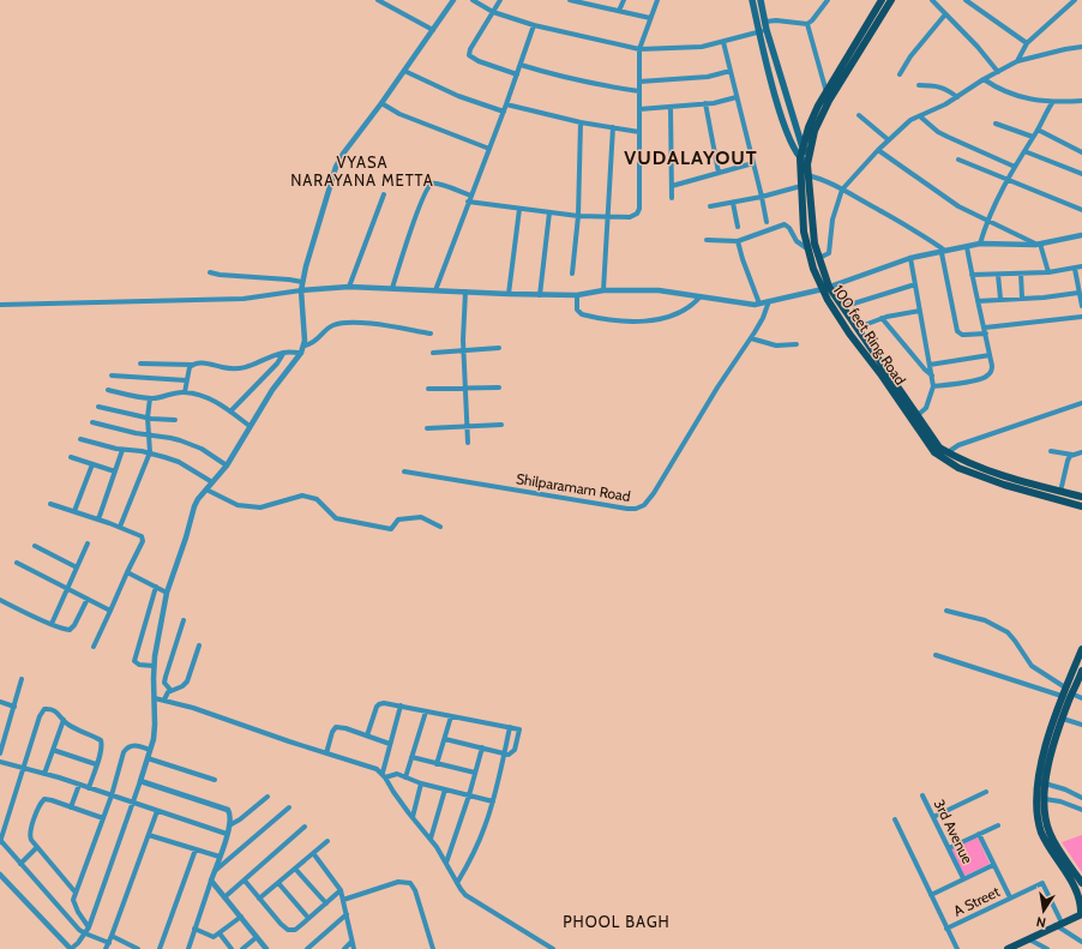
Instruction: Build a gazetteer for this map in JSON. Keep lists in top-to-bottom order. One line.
{"streets":{"main road":["100 feet Ring Road"],"street":["Shilparamam Road","3rd Avenue","A Street"]},"districts":["VUDALAYOUT","VYASA NARAYANA METTA","PHOOL BAGH"],"north":"bottom"}
